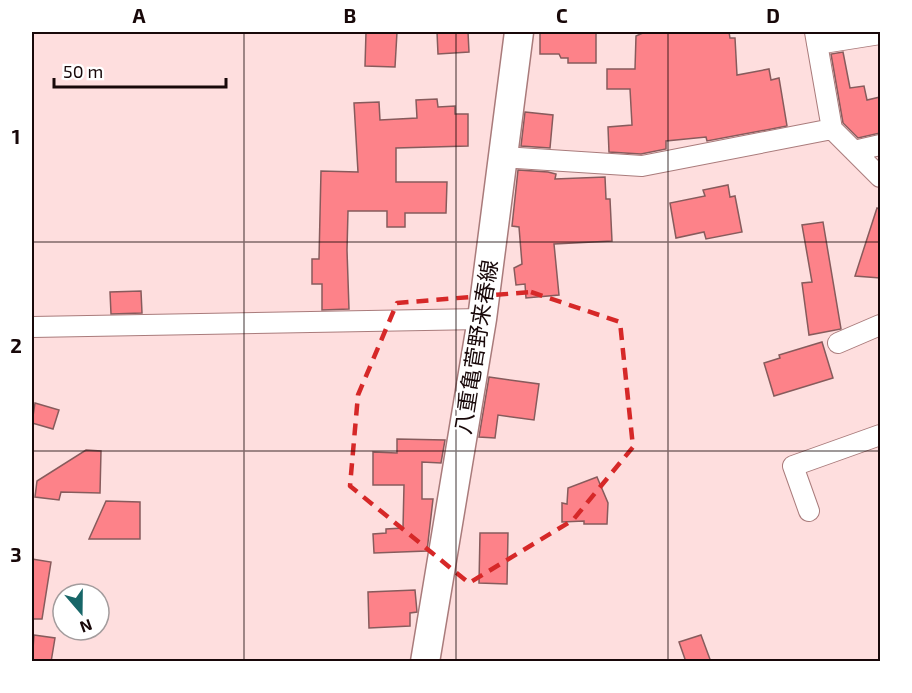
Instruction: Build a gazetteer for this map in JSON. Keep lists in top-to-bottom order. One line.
{"streets":{"main road":["八重亀菅野来春線"]},"scale_bar":"50 m","north":"bottom","grid":{"columns":["A","B","C","D"],"rows":["1","2","3"]}}
